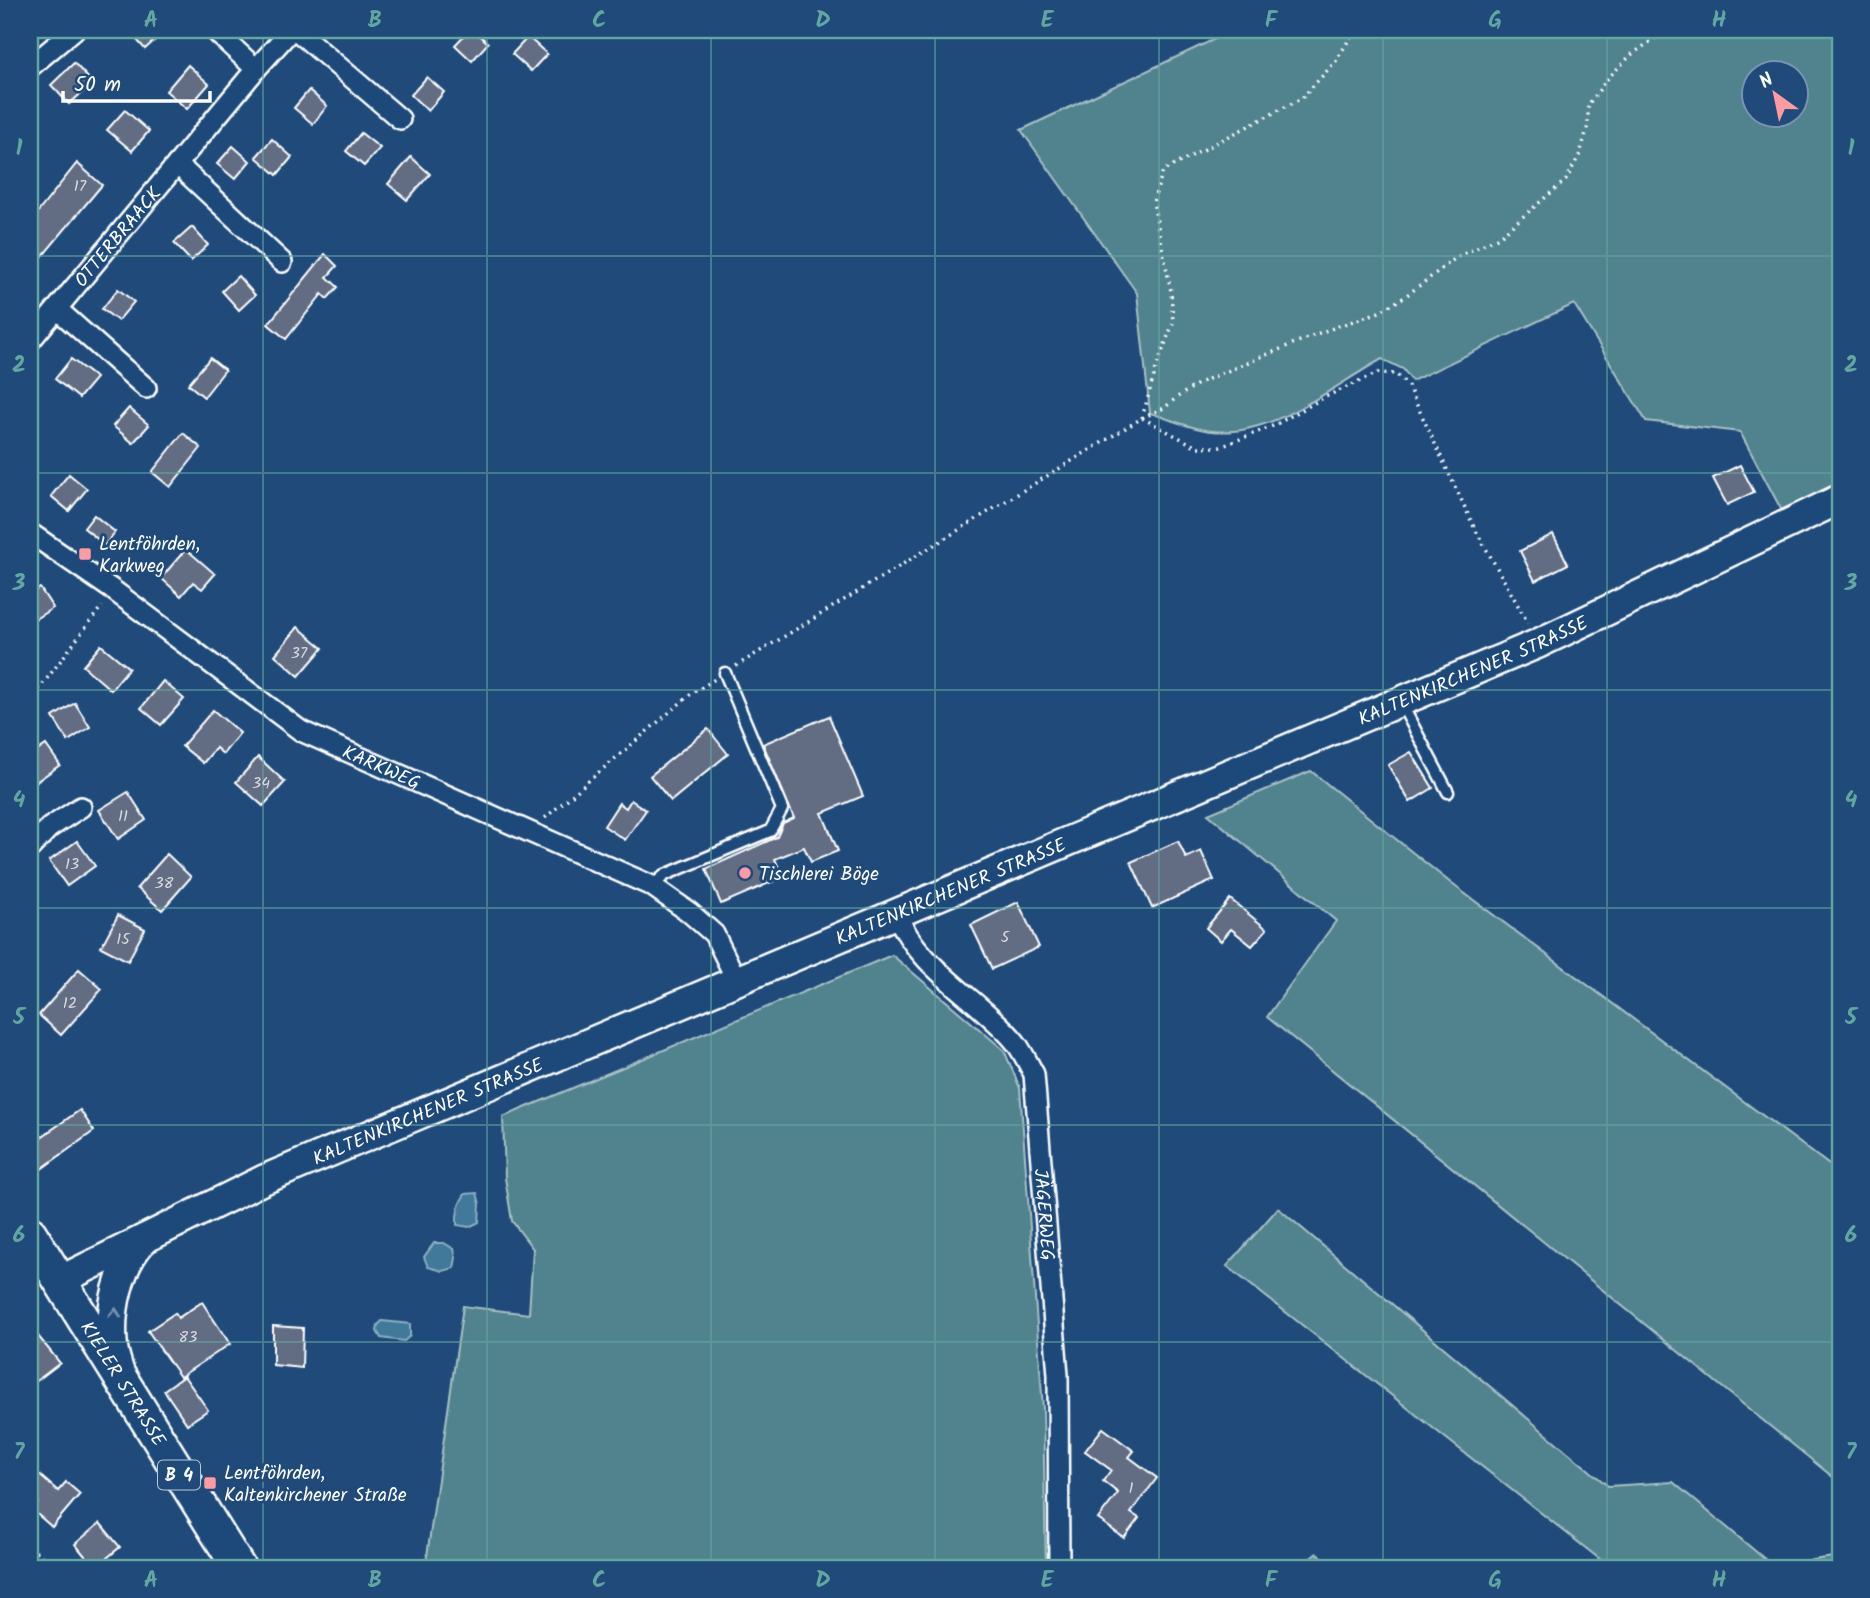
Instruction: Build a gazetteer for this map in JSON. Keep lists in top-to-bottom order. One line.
{"streets":{"main road":["KALTENKIRCHENER STRASSE","KIELER STRASSE","B 4"],"street":["OTTERBRAACK","KARKWEG","JÄGERWEG"]},"crossings":[["KALTENKIRCHENER STRASSE","KARKWEG"],["KALTENKIRCHENER STRASSE","JÄGERWEG"],["KALTENKIRCHENER STRASSE","KIELER STRASSE"]],"places":{"transit":["Lentföhrden, Karkweg","Lentföhrden, Kaltenkirchener Straße"],"other":["Tischlerei Böge"]},"house_numbers":["17","37","34","11","13","38","5","15","12","83","1"],"scale_bar":"50 m","north":"top left","grid":{"columns":["A","B","C","D","E","F","G","H"],"rows":["1","2","3","4","5","6","7"]}}
